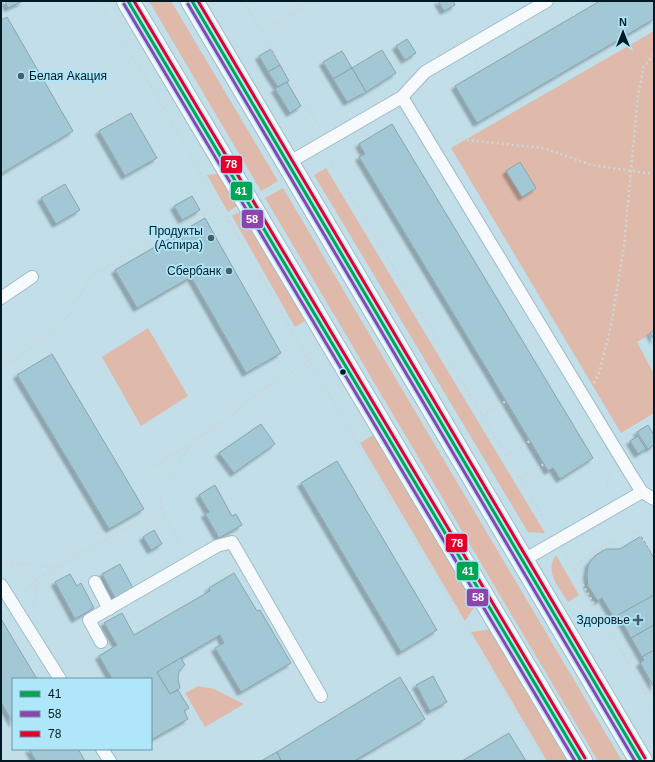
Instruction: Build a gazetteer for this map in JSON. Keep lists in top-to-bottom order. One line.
{"places":{"other":["Белая Акация","Продукты (Аспира)","Сбербанк"],"health":["Здоровье"]},"lines":["transit line 41","transit line 78","transit line 58"],"legend":["41","58","78"],"north":"top"}
